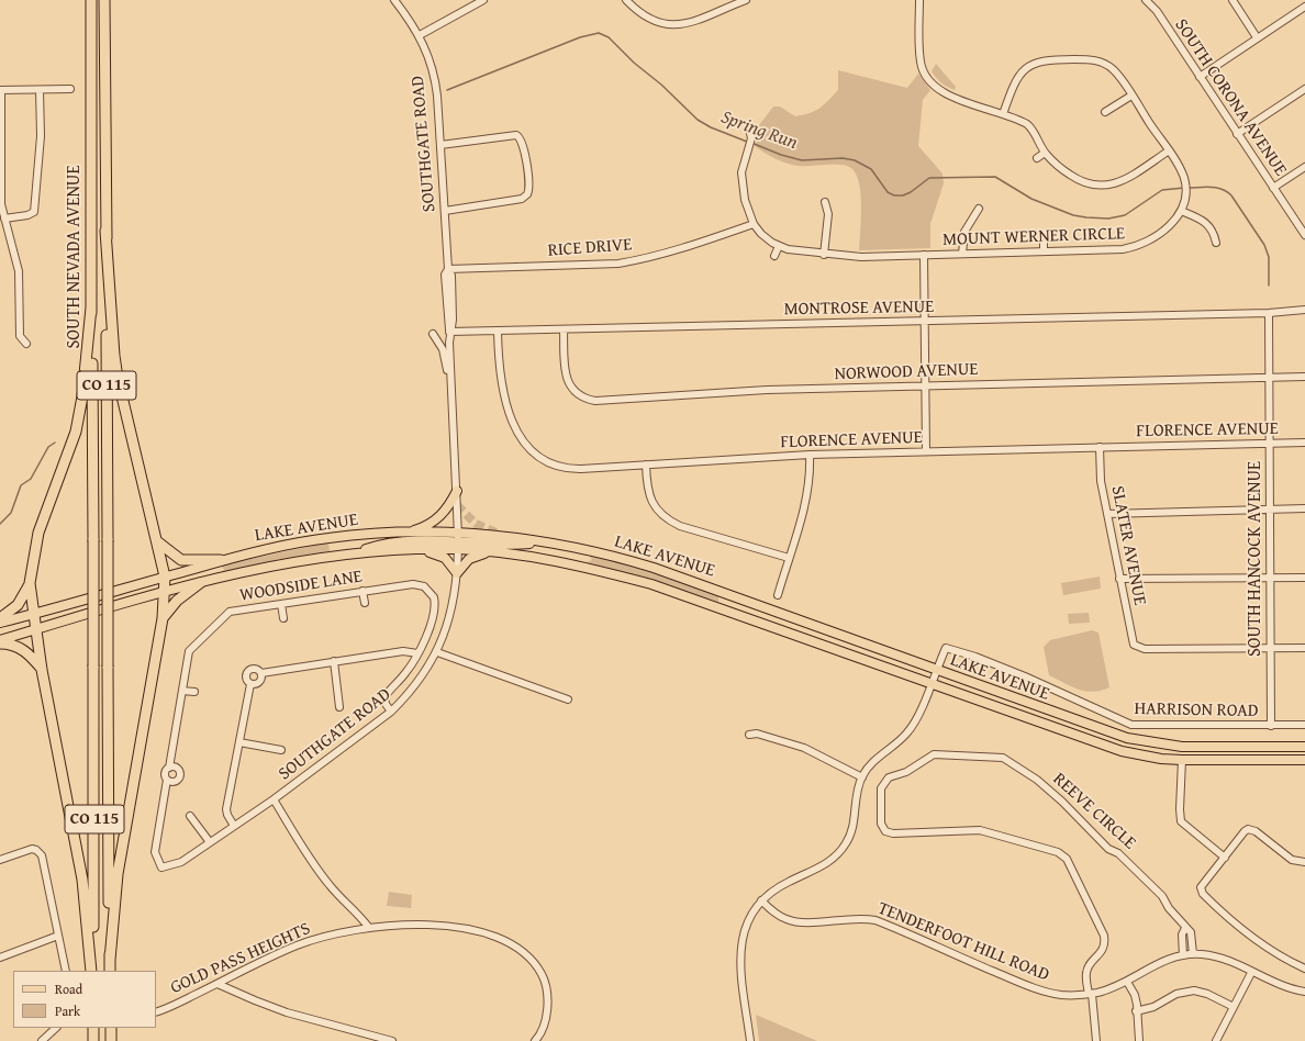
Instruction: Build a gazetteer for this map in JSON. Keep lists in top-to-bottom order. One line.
{"streets":{"highway":["SOUTH NEVADA AVENUE","CO 115"],"main road":["LAKE AVENUE"],"street":["SOUTH CORONA AVENUE","SOUTHGATE ROAD","MOUNT WERNER CIRCLE","RICE DRIVE","MONTROSE AVENUE","NORWOOD AVENUE","FLORENCE AVENUE","SLATER AVENUE","SOUTH HANCOCK AVENUE","WOODSIDE LANE","HARRISON ROAD","REEVE CIRCLE","TENDERFOOT HILL ROAD","GOLD PASS HEIGHTS"]},"crossings":[["SOUTHGATE ROAD","RICE DRIVE"],["SOUTHGATE ROAD","MONTROSE AVENUE"],["SOUTHGATE ROAD","LAKE AVENUE"],["SOUTHGATE ROAD","WOODSIDE LANE"],["MOUNT WERNER CIRCLE","RICE DRIVE"],["SOUTH NEVADA AVENUE","CO 115"],["MONTROSE AVENUE","NORWOOD AVENUE"],["MONTROSE AVENUE","FLORENCE AVENUE"],["MONTROSE AVENUE","SOUTH HANCOCK AVENUE"],["NORWOOD AVENUE","SOUTH HANCOCK AVENUE"],["FLORENCE AVENUE","SLATER AVENUE"],["FLORENCE AVENUE","SOUTH HANCOCK AVENUE"],["LAKE AVENUE","HARRISON ROAD"],["SLATER AVENUE","SOUTH HANCOCK AVENUE"],["SOUTH HANCOCK AVENUE","HARRISON ROAD"],["REEVE CIRCLE","TENDERFOOT HILL ROAD"]],"water":["Spring Run"],"legend":["Road","Park"]}
